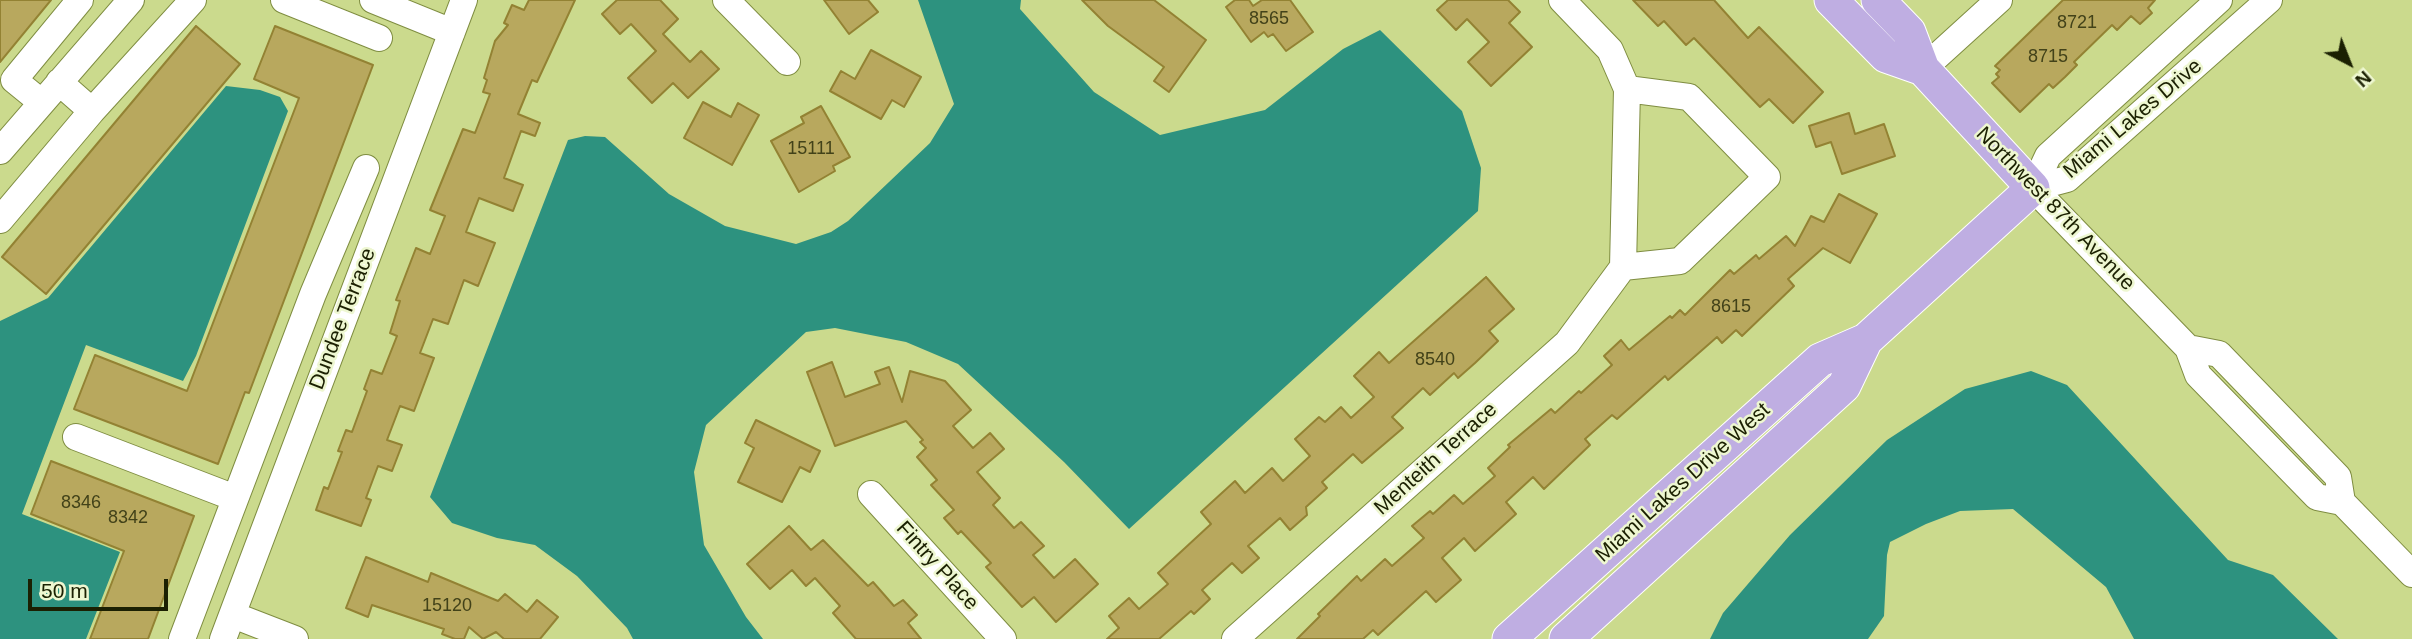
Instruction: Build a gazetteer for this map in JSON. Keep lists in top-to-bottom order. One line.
{"streets":{"main road":["Northwest 87th Avenue","Miami Lakes Drive West"],"street":["Miami Lakes Drive","Dundee Terrace","Menteith Terrace","Fintry Place"]},"crossings":[["Miami Lakes Drive","Northwest 87th Avenue"],["Miami Lakes Drive","Miami Lakes Drive West"],["Northwest 87th Avenue","Miami Lakes Drive West"]],"house_numbers":["8565","8721","8715","15111","8615","8540","8346","8342","15120"],"scale_bar":"50 m","north":"bottom right"}
